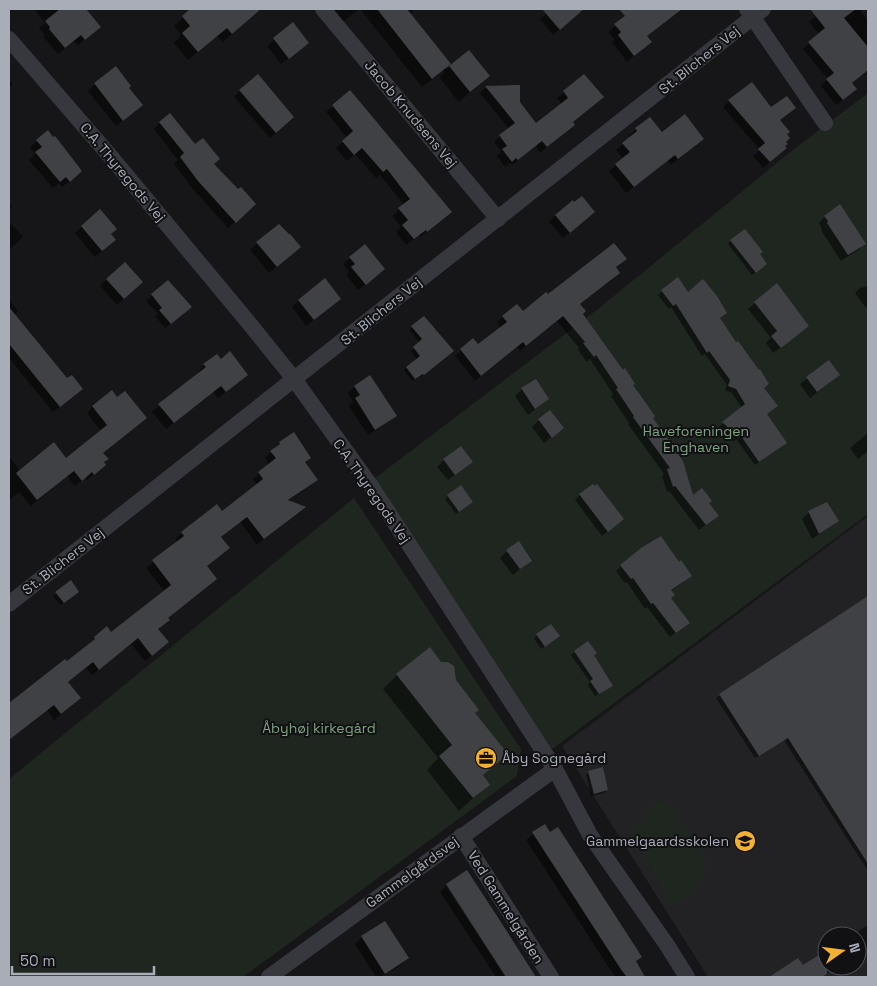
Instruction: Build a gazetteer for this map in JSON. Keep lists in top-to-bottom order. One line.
{"streets":{"street":["St. Blichers Vej","Jacob Knudsens Vej","C.A. Thyregods Vej","Gammelgårdsvej","Ved Gammelgården"]},"crossings":[["St. Blichers Vej","Jacob Knudsens Vej"],["St. Blichers Vej","C.A. Thyregods Vej"],["C.A. Thyregods Vej","Gammelgårdsvej"],["Gammelgårdsvej","Ved Gammelgården"]],"parks":["Haveforeningen Enghaven","Åbyhøj kirkegård"],"places":{"office":["Åby Sognegård"],"school or university":["Gammelgaardsskolen"]},"scale_bar":"50 m","north":"right"}
